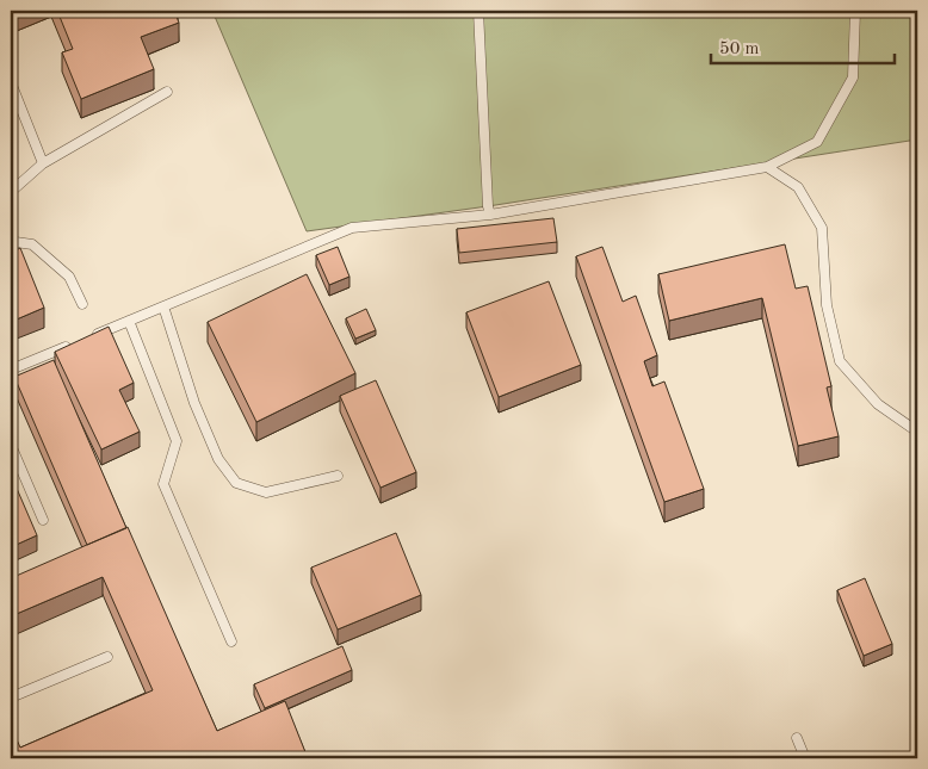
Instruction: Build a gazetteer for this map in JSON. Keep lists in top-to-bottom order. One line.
{"scale_bar":"50 m"}
